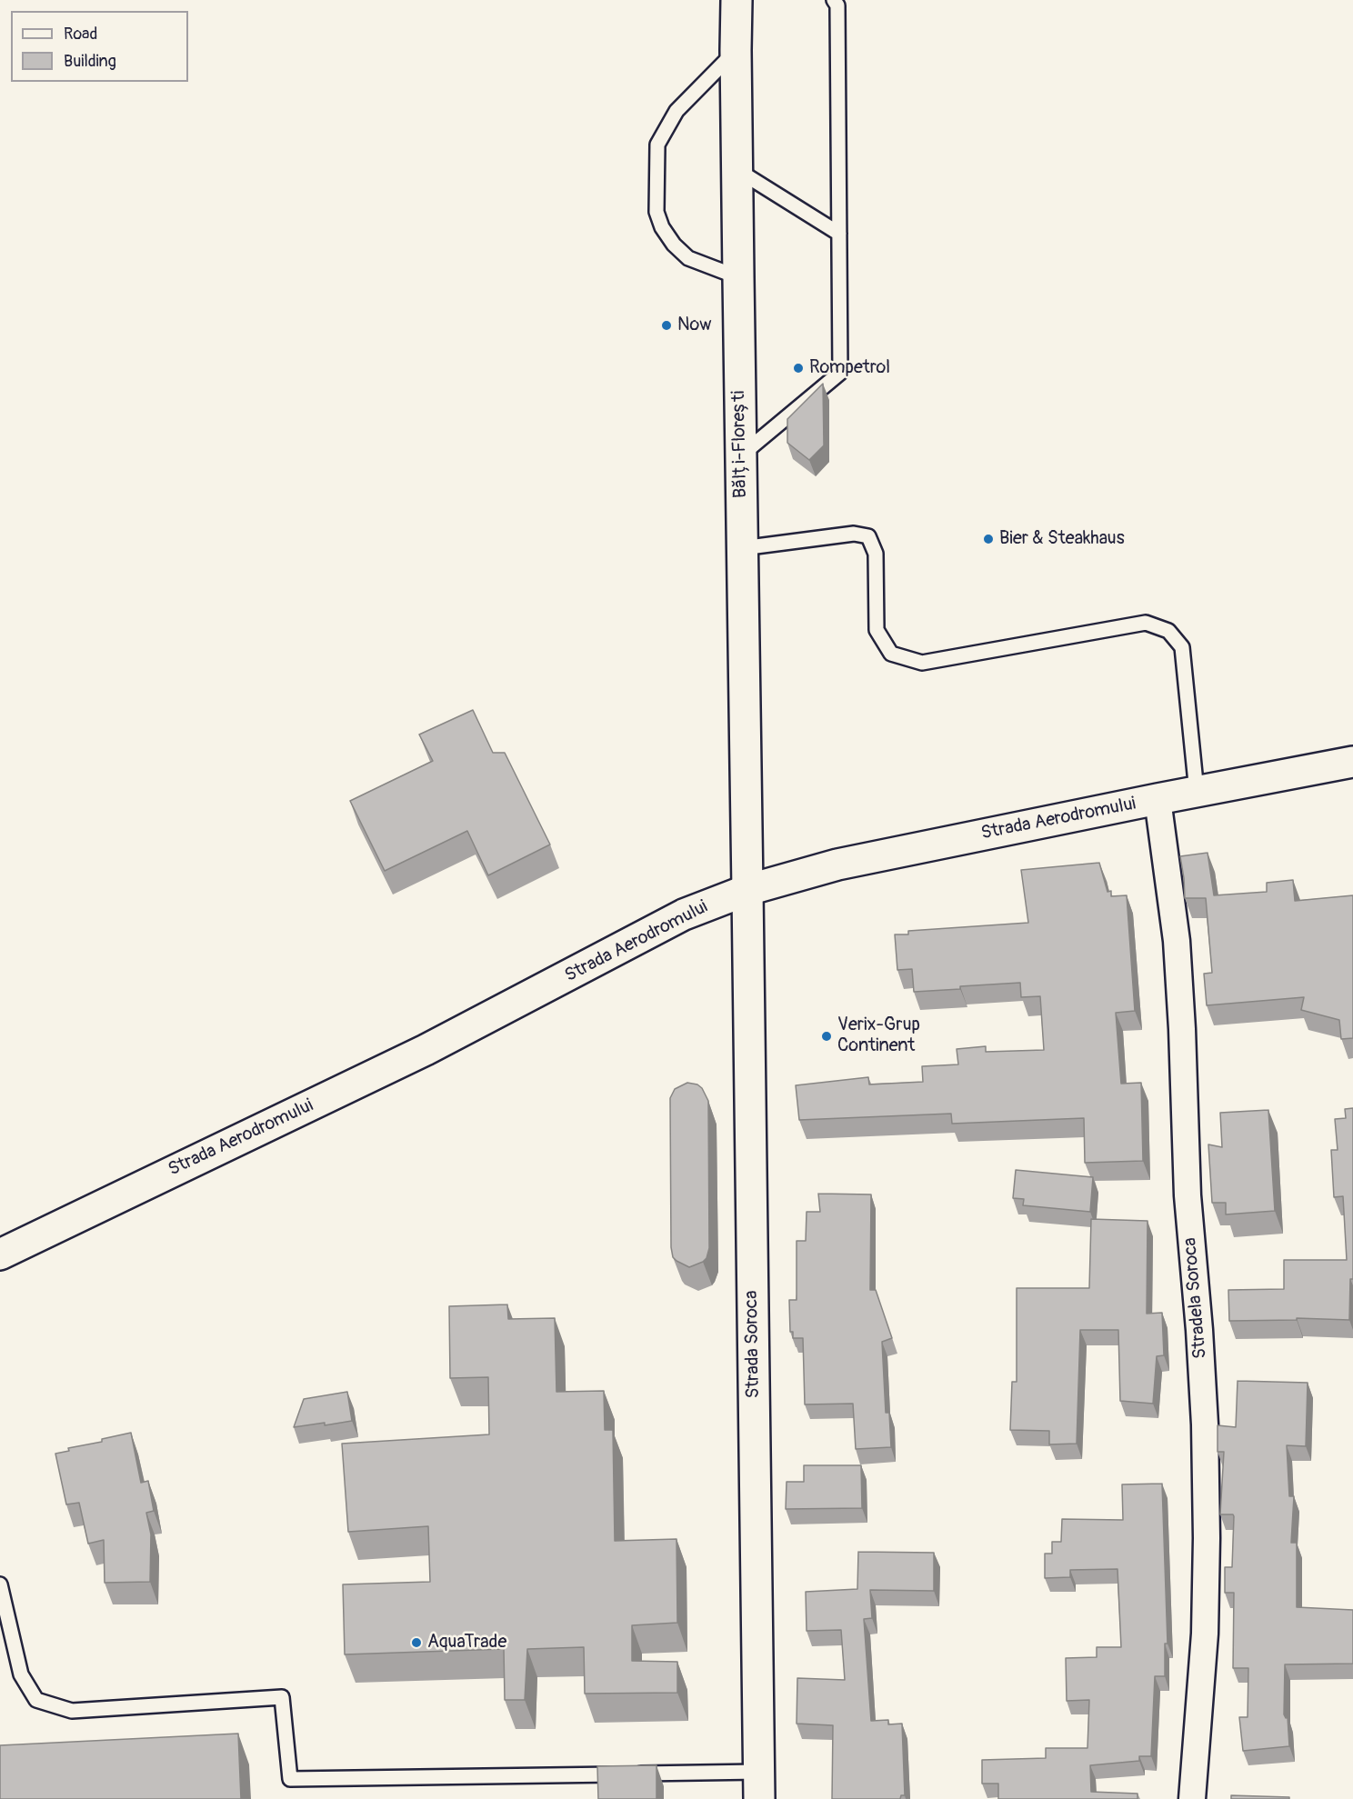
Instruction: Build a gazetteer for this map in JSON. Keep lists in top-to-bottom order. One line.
{"streets":{"main road":["Bălți-Florești","Strada Aerodromului","Strada Soroca"],"street":["Stradela Sorocа"]},"crossings":[["Bălți-Florești","Strada Aerodromului"],["Bălți-Florești","Strada Soroca"],["Strada Aerodromului","Stradela Sorocа"],["Strada Aerodromului","Strada Soroca"]],"places":["Now","Rompetrol","Bier & Steakhaus","Verix-Grup Continent","AquaTrade"],"legend":["Road","Building"]}
